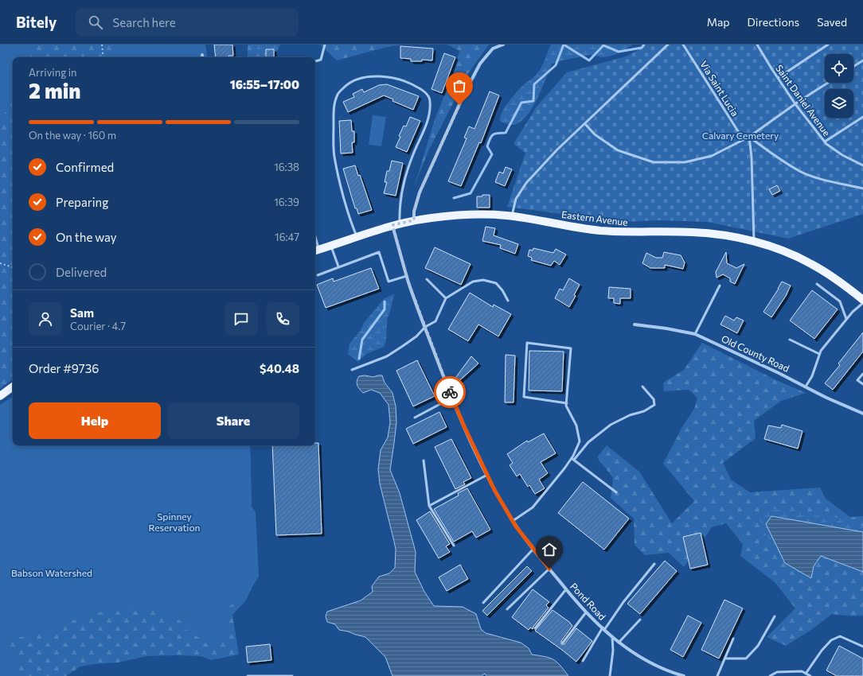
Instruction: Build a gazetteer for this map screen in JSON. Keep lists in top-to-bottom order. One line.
{"streets":{"main road":["Eastern Avenue"],"street":["Old County Road","Pond Road"],"lane":["Via Saint Lucia","Saint Daniel Avenue"]},"crossings":[["Eastern Avenue","Pond Road"]],"parks":["Calvary Cemetery","Spinney Reservation","Babson Watershed"],"page":{"header":"Bitely","search":"Search here","nav":["Map","Directions","Saved"],"heading":["2 min","Arriving in","16:55–17:00"],"panel":["Sam","Courier · 4.7","Order #9736","$40.48"],"bar":"On the way · 160 m","list":[["Confirmed","16:38"],["Preparing","16:39"],["On the way","16:47"],"Delivered"],"buttons":["Help","Share"]}}
